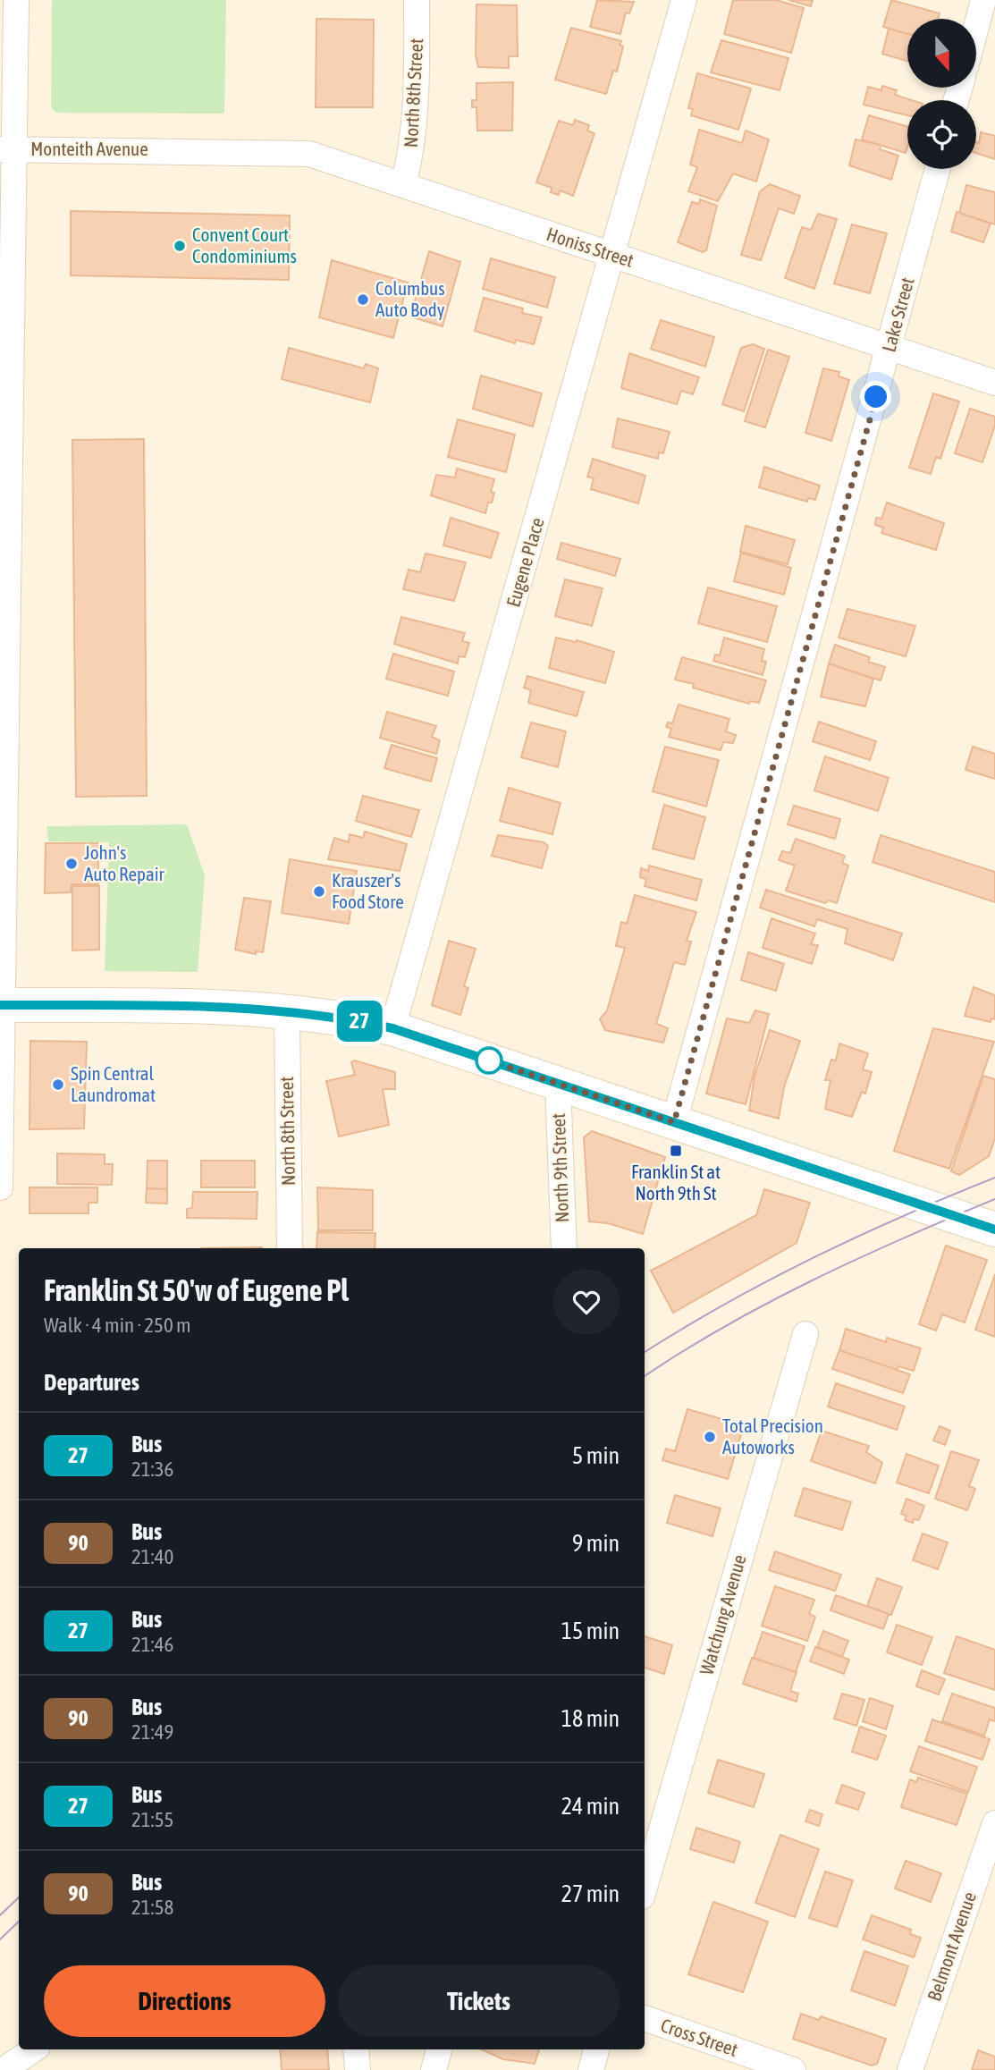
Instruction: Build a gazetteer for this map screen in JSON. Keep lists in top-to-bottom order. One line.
{"streets":{"street":["North 8th Street","Monteith Avenue","Honiss Street","Lake Street","Eugene Place","North 9th Street","Watchung Avenue","Belmont Avenue","Cross Street"]},"crossings":[["North 8th Street","Honiss Street"],["Monteith Avenue","Honiss Street"],["Honiss Street","Lake Street"],["Honiss Street","Eugene Place"]],"places":{"other":["Convent Court Condominiums","Columbus Auto Body","John's Auto Repair","Krauszer's Food Store","Spin Central Laundromat","Total Precision Autoworks"],"transit":["Franklin St at North 9th St"]},"lines":["bus line 27"],"north":"bottom","page":{"on_map":"27","heading":[["Franklin St 50'w of Eugene Pl","Walk · 4 min · 250 m"],"Departures"],"list":[{"mark":"27","name":"Bus","note":"21:36","value":"5 min"},{"mark":"90","name":"Bus","note":"21:40","value":"9 min"},{"mark":"27","name":"Bus","note":"21:46","value":"15 min"},{"mark":"90","name":"Bus","note":"21:49","value":"18 min"},{"mark":"27","name":"Bus","note":"21:55","value":"24 min"},{"mark":"90","name":"Bus","note":"21:58","value":"27 min"}],"buttons":["Directions","Tickets"]}}
